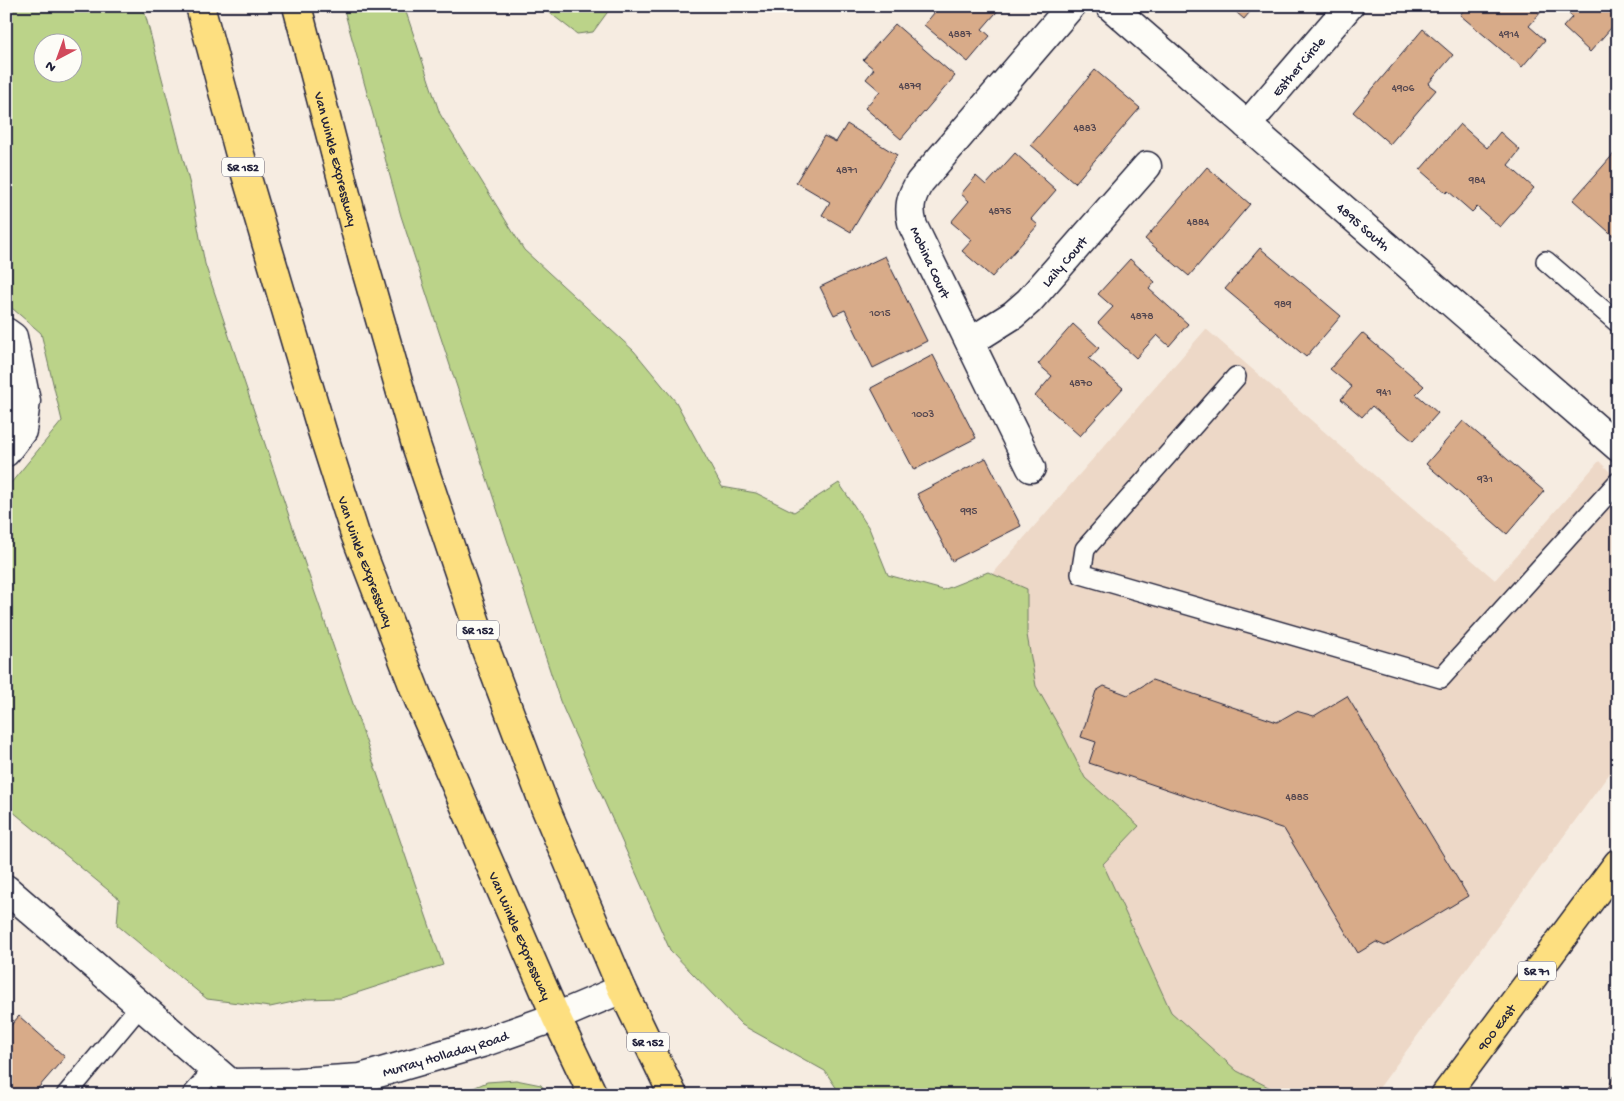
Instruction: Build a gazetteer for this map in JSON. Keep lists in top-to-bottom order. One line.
{"streets":{"main road":["Van Winkle Expressway","SR 152","SR 71","900 East"],"street":["Esther Circle","4895 South","Laily Court","Mobina Court","Murray Holladay Road"]},"crossings":[["Esther Circle","4895 South"],["Van Winkle Expressway","Murray Holladay Road"],["Laily Court","Mobina Court"]],"house_numbers":["4887","4914","4879","4906","4883","4871","984","4875","4884","989","1015","4878","4870","941","1003","931","995","4885"],"north":"bottom left"}
